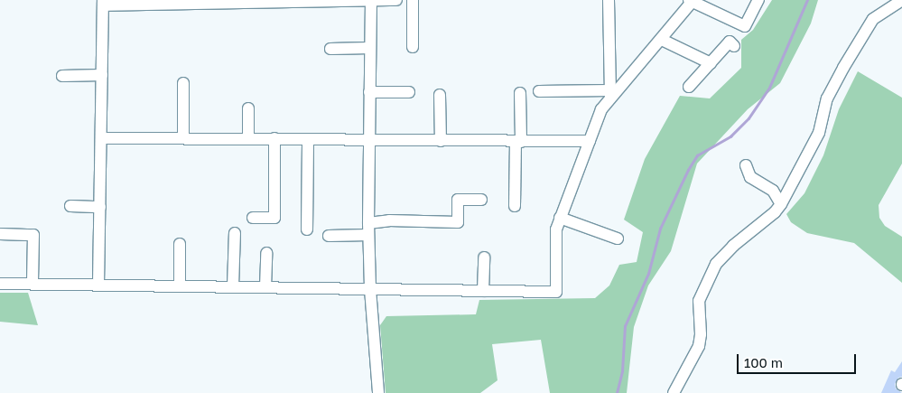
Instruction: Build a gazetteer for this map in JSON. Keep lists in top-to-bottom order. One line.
{"scale_bar":"100 m"}
